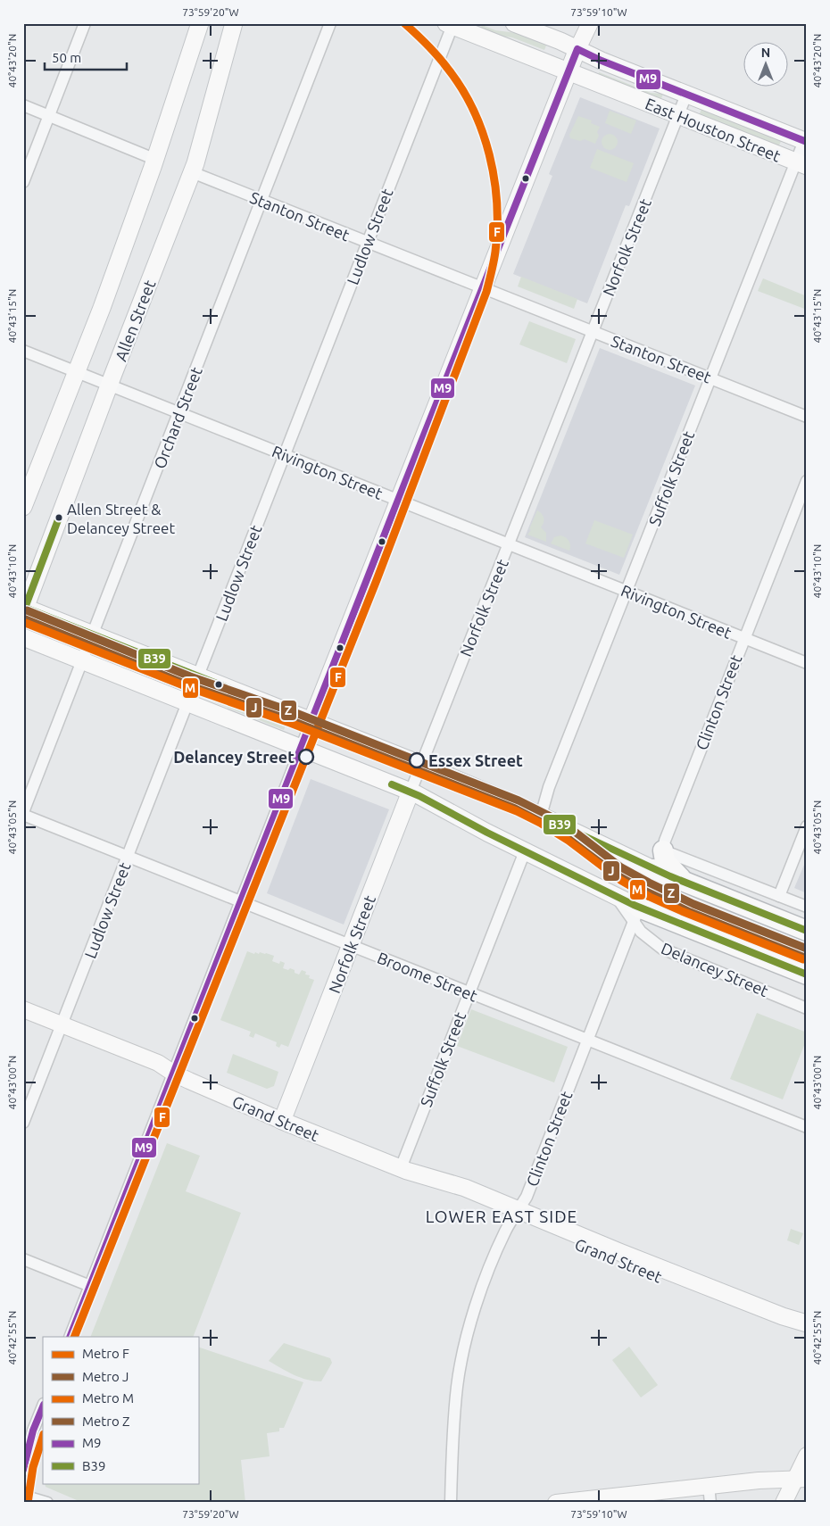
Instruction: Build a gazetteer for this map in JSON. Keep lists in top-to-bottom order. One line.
{"streets":{"main road":["East Houston Street","Norfolk Street","Allen Street","Delancey Street","Grand Street"],"street":["Stanton Street","Ludlow Street","Orchard Street","Rivington Street","Suffolk Street","Clinton Street","Broome Street"]},"crossings":[["East Houston Street","Ludlow Street"],["East Houston Street","Norfolk Street"],["East Houston Street","Suffolk Street"],["Stanton Street","Ludlow Street"],["Stanton Street","Norfolk Street"],["Stanton Street","Allen Street"],["Stanton Street","Orchard Street"],["Stanton Street","Suffolk Street"],["Ludlow Street","Rivington Street"],["Ludlow Street","Delancey Street"],["Ludlow Street","Broome Street"],["Ludlow Street","Grand Street"],["Norfolk Street","Rivington Street"],["Norfolk Street","Delancey Street"],["Norfolk Street","Broome Street"],["Norfolk Street","Grand Street"],["Allen Street","Rivington Street"],["Orchard Street","Rivington Street"],["Orchard Street","Delancey Street"],["Orchard Street","Broome Street"],["Rivington Street","Suffolk Street"],["Rivington Street","Clinton Street"],["Suffolk Street","Delancey Street"],["Suffolk Street","Broome Street"],["Suffolk Street","Grand Street"],["Clinton Street","Delancey Street"],["Clinton Street","Broome Street"],["Clinton Street","Grand Street"]],"districts":["LOWER EAST SIDE"],"places":["Allen Street & Delancey Street","Delancey Street","Essex Street"],"lines":["metro line F","transit line M9","transit line B39","metro line Z","metro line J","metro line M"],"legend":["Metro F","Metro J","Metro M","Metro Z","M9","B39"],"scale_bar":"50 m","north":"top","coordinates":["73°59'20\"W","73°59'10\"W","40°43'20\"N","40°43'15\"N","40°43'10\"N","40°43'05\"N","40°43'00\"N","40°42'55\"N"]}
